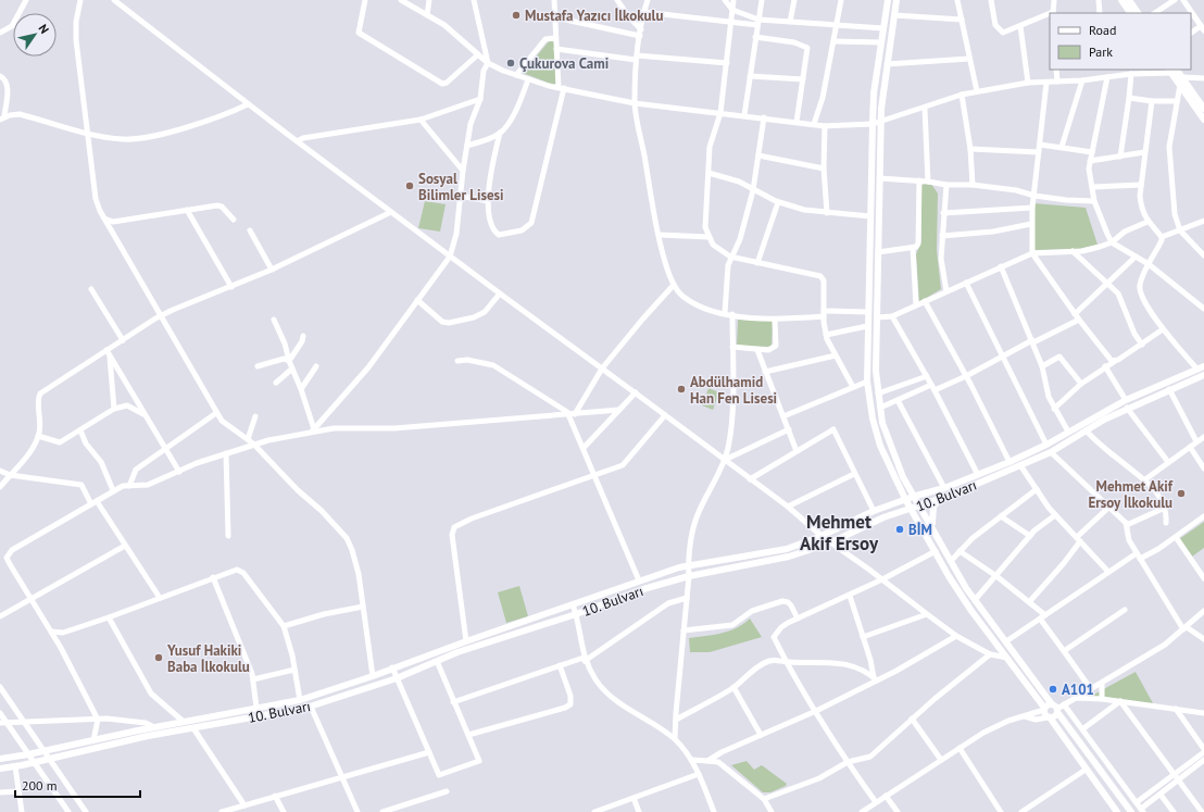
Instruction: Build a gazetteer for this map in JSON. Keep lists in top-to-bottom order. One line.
{"streets":{"main road":["10. Bulvarı"]},"districts":["Mehmet Akif Ersoy"],"places":["Mustafa Yazıcı İlkokulu","Çukurova Cami","Sosyal Bilimler Lisesi","Abdülhamid Han Fen Lisesi","Mehmet Akif Ersoy İlkokulu","BİM","Yusuf Hakiki Baba İlkokulu","A101"],"legend":["Road","Park"],"scale_bar":"200 m","north":"top right"}
